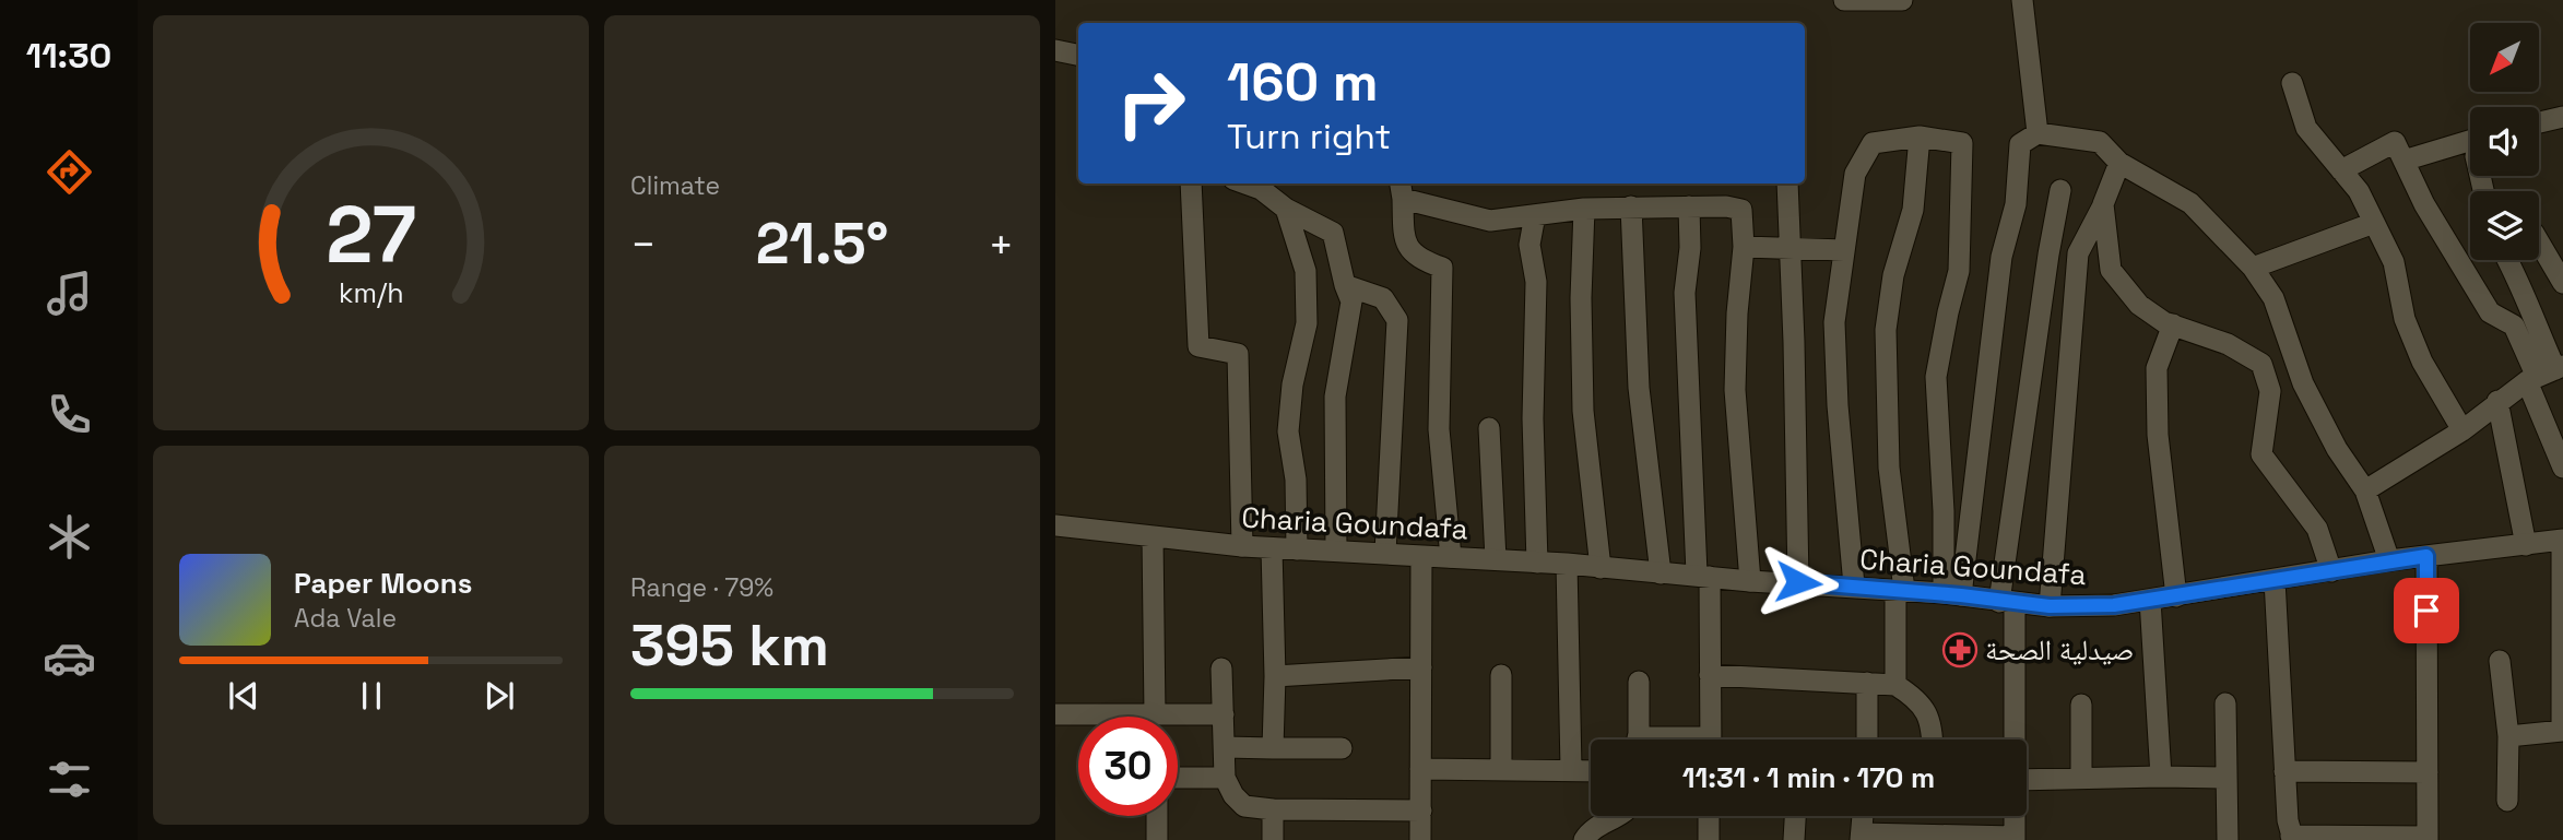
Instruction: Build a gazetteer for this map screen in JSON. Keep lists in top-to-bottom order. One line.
{"streets":{"street":["Charia Goundafa"]},"places":{"pharmacy":["صيدلية الصحة"]},"north":"bottom left","page":{"tabs":"11:30","tile":["Climate",["Range · 79%","395 km"]],"turn":["160 m","Turn right"],"heat":["−","21.5°","+"],"song":["Paper Moons","Ada Vale"],"limit":"30","trip":"11:31 · 1 min · 170 m","gauge":["27","km/h"]}}
